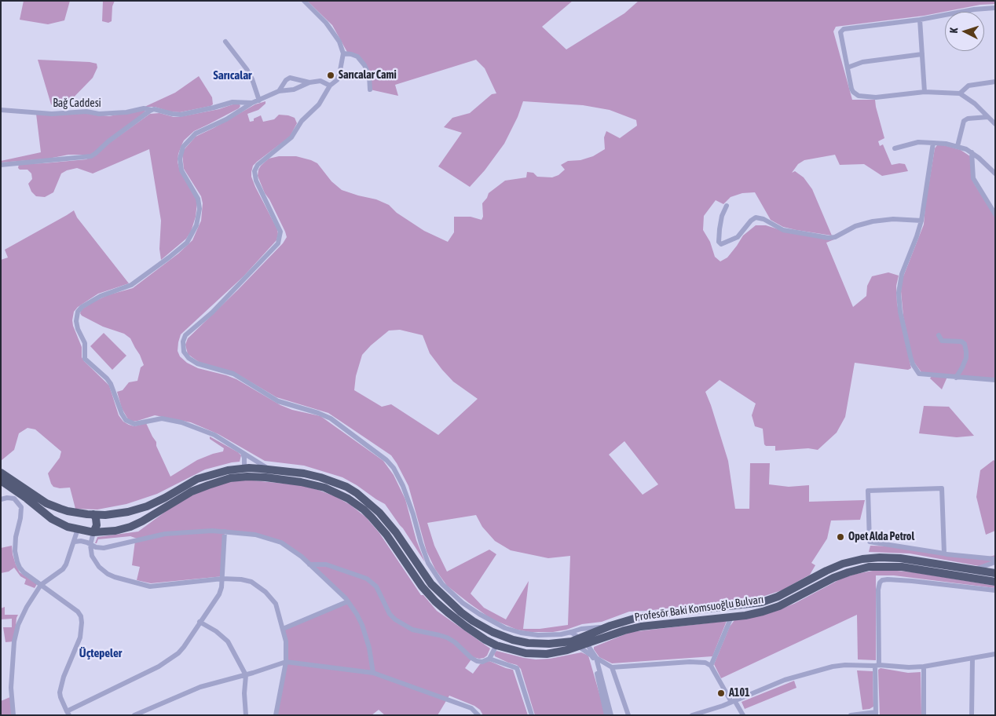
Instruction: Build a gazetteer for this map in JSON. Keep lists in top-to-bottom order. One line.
{"streets":{"main road":["Profesör Baki Komsuoğlu Bulvarı"],"street":["Bağ Caddesi"]},"districts":["Sarıcalar","Üçtepeler"],"places":["Sarıcalar Cami","Opet Alda Petrol","A101"],"north":"left"}
